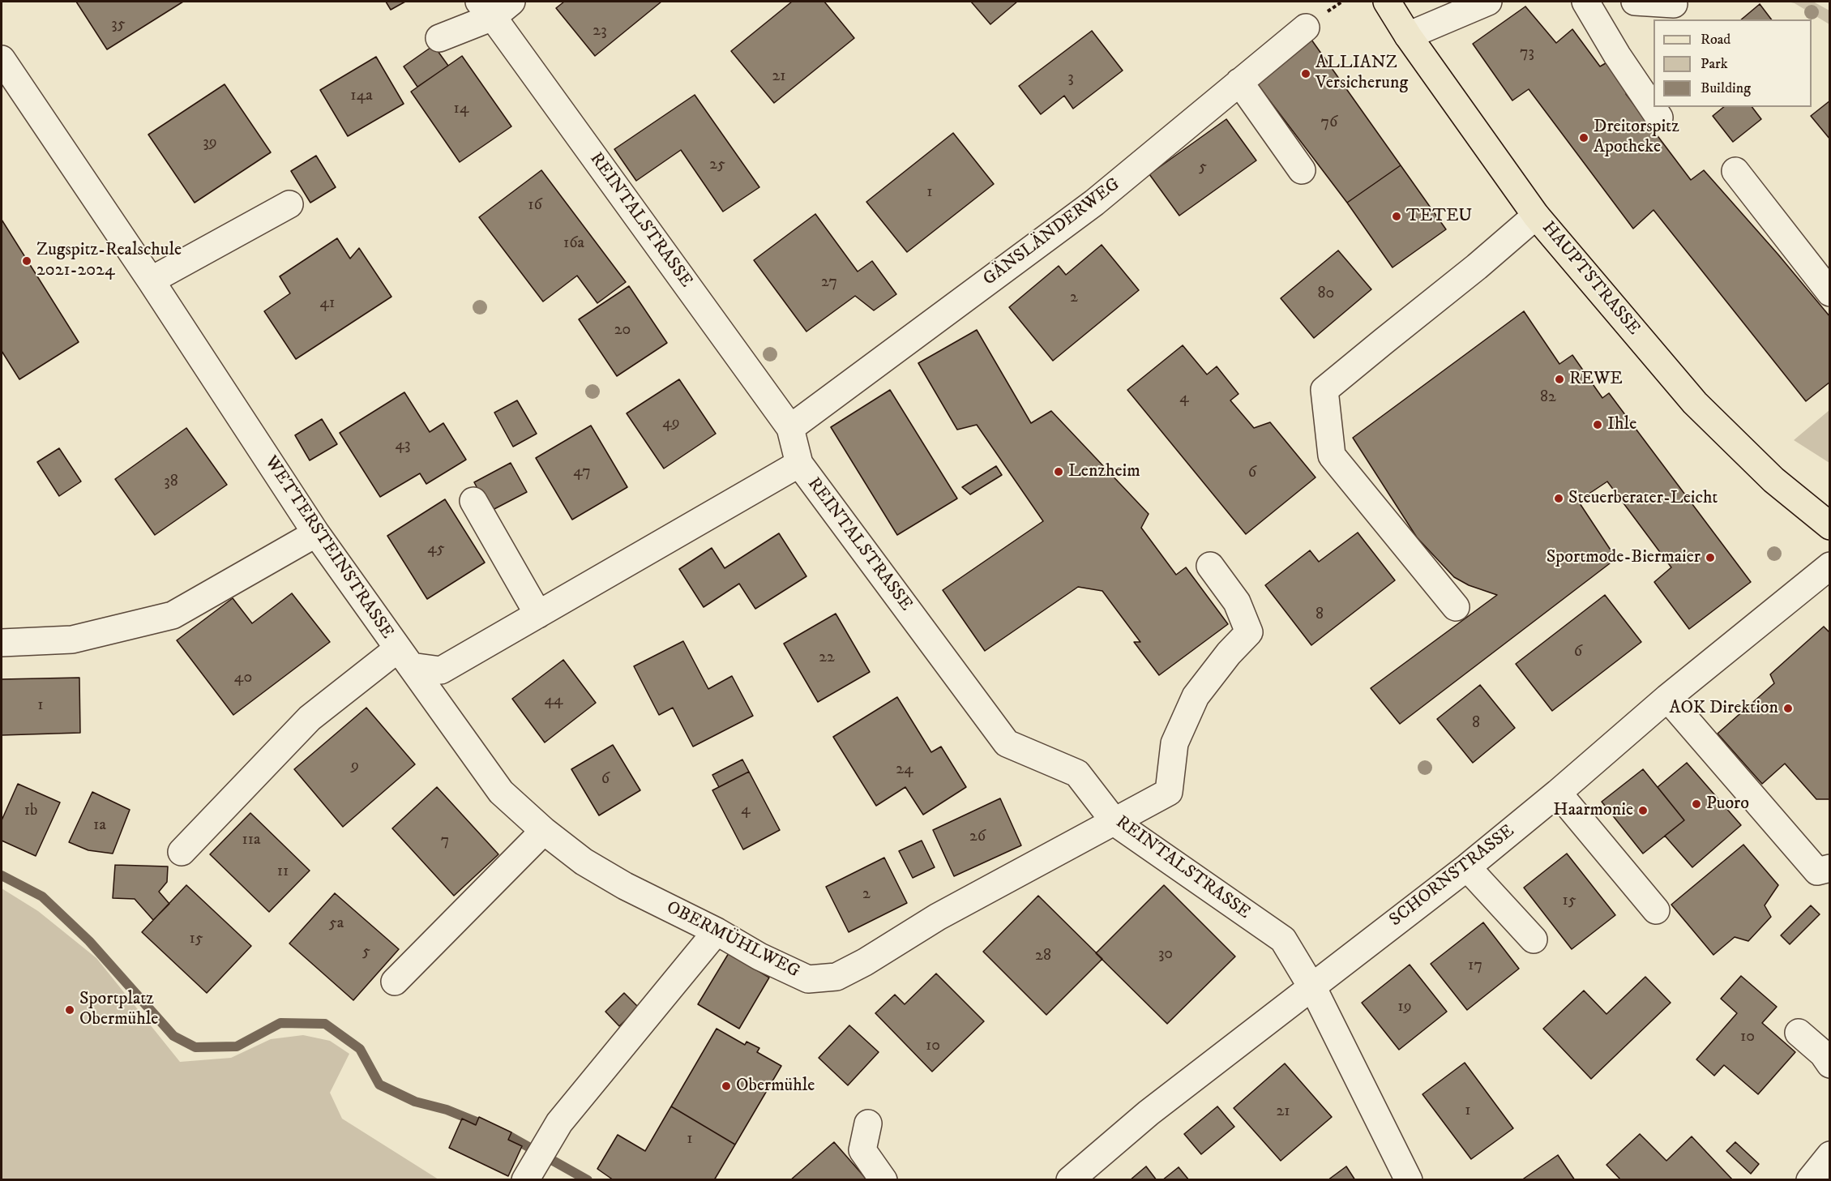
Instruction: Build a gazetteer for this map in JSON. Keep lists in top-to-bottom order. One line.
{"streets":{"main road":["HAUPTSTRASSE"],"street":["REINTALSTRASSE","GÄNSLÄNDERWEG","WETTERSTEINSTRASSE","SCHORNSTRASSE","OBERMÜHLWEG"]},"crossings":[["REINTALSTRASSE","GÄNSLÄNDERWEG"],["REINTALSTRASSE","SCHORNSTRASSE"],["REINTALSTRASSE","OBERMÜHLWEG"],["WETTERSTEINSTRASSE","OBERMÜHLWEG"]],"places":["ALLIANZ Versicherung","Dreitorspitz Apotheke","TETEU","Zugspitz-Realschule 2021-2024","REWE","Ihle","Lenzheim","Steuerberater-Leicht","Sportmode-Biermaier","AOK Direktion","Puoro","Haarmonie","Sportplatz Obermühle","Obermühle"],"house_numbers":["35","23","73","21","3","14a","14","76","39","25","5","1","16","16a","27","80","2","41","20","82","4","49","43","47","6","38","45","8","6","22","40","44","1","8","9","24","6","4","1b","1a","26","11a","7","11","2","15","5a","15","5","30","28","17","19","10","10","1","21","1"],"legend":["Road","Park","Building"]}
